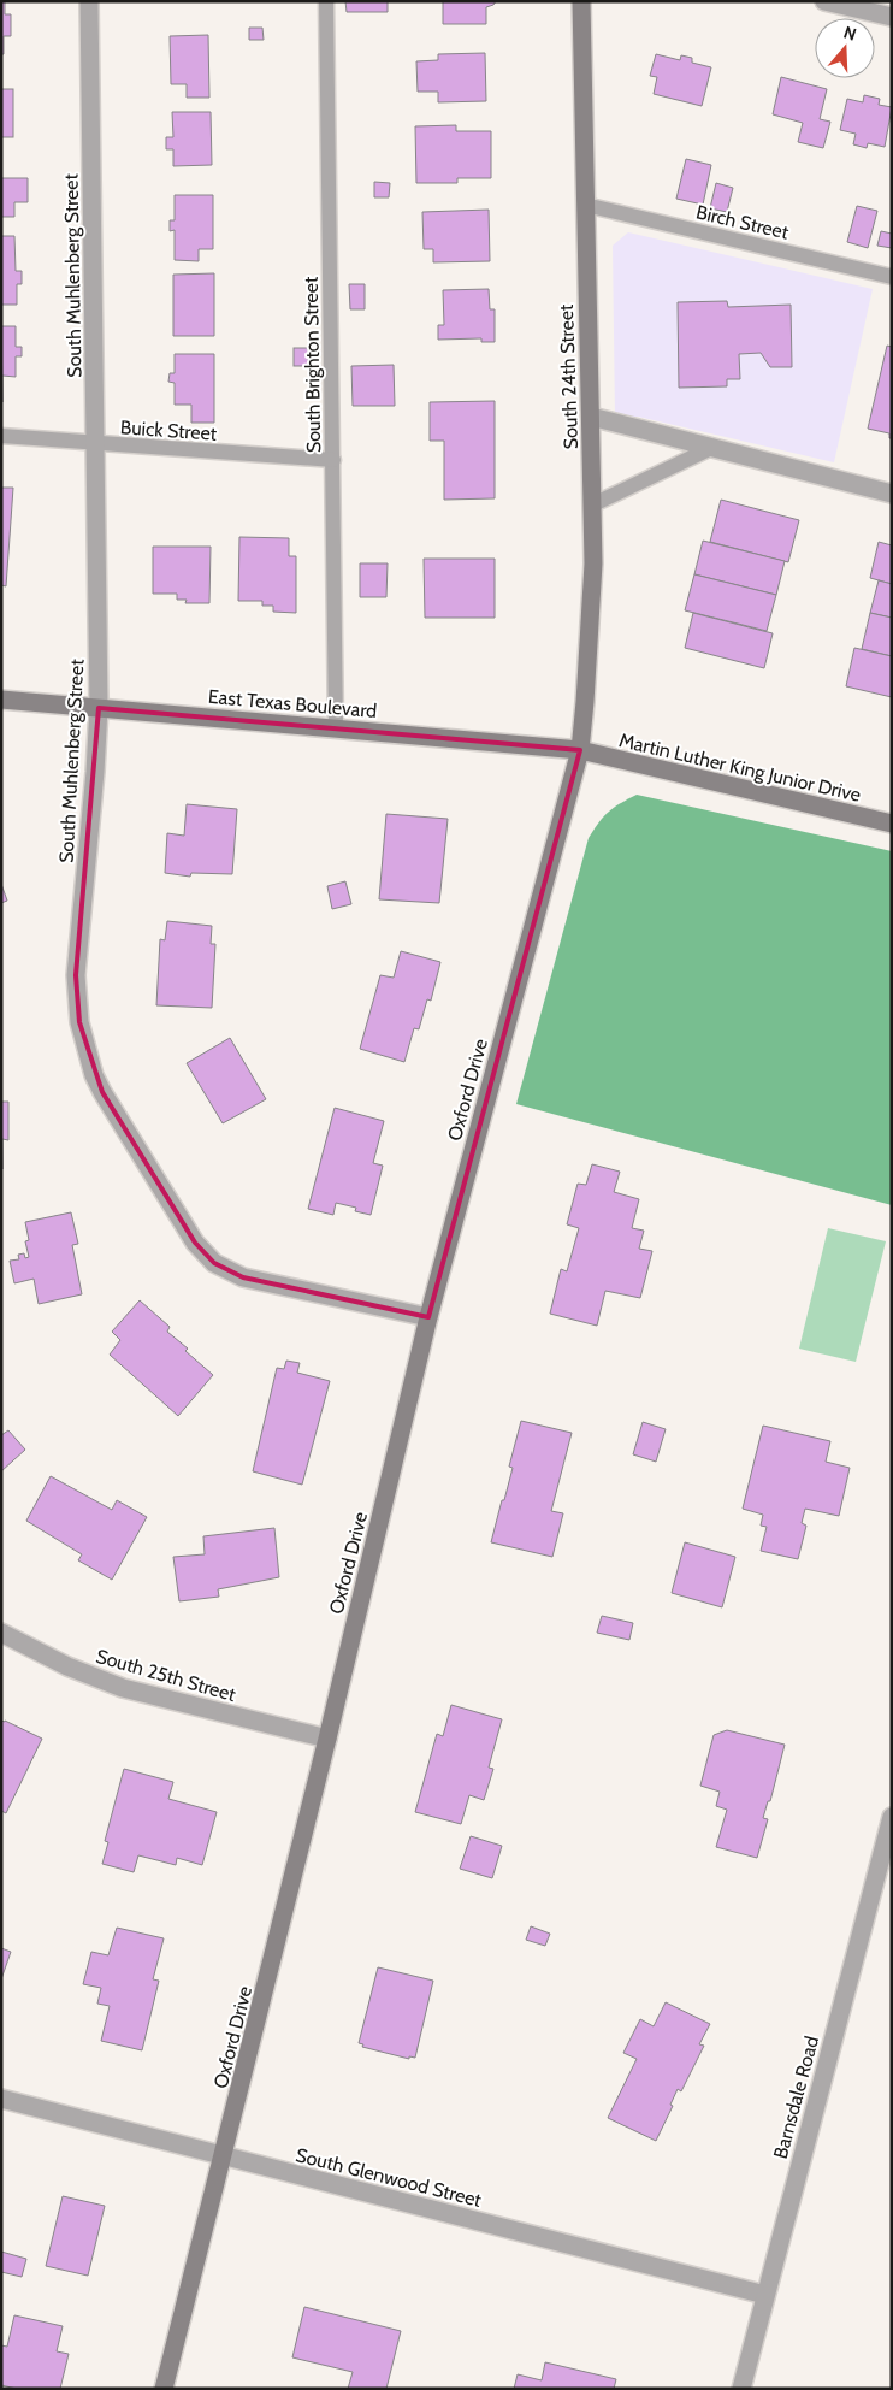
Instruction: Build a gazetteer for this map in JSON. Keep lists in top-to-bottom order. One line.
{"streets":{"main road":["South 24th Street","East Texas Boulevard","Martin Luther King Junior Drive","Oxford Drive"],"street":["South Muhlenberg Street","South 25th Street","Barnsdale Road","South Glenwood Street"],"lane":["Birch Street","South Brighton Street","Buick Street"]},"crossings":[["Birch Street","South 24th Street"],["South Muhlenberg Street","Buick Street"],["South Muhlenberg Street","East Texas Boulevard"],["South Muhlenberg Street","Oxford Drive"],["South Brighton Street","Buick Street"],["South Brighton Street","East Texas Boulevard"],["South 24th Street","East Texas Boulevard"],["South 24th Street","Martin Luther King Junior Drive"],["South 24th Street","Oxford Drive"],["East Texas Boulevard","Martin Luther King Junior Drive"],["East Texas Boulevard","Oxford Drive"],["Martin Luther King Junior Drive","Oxford Drive"],["Oxford Drive","South 25th Street"],["Oxford Drive","South Glenwood Street"],["Barnsdale Road","South Glenwood Street"]],"north":"top"}
